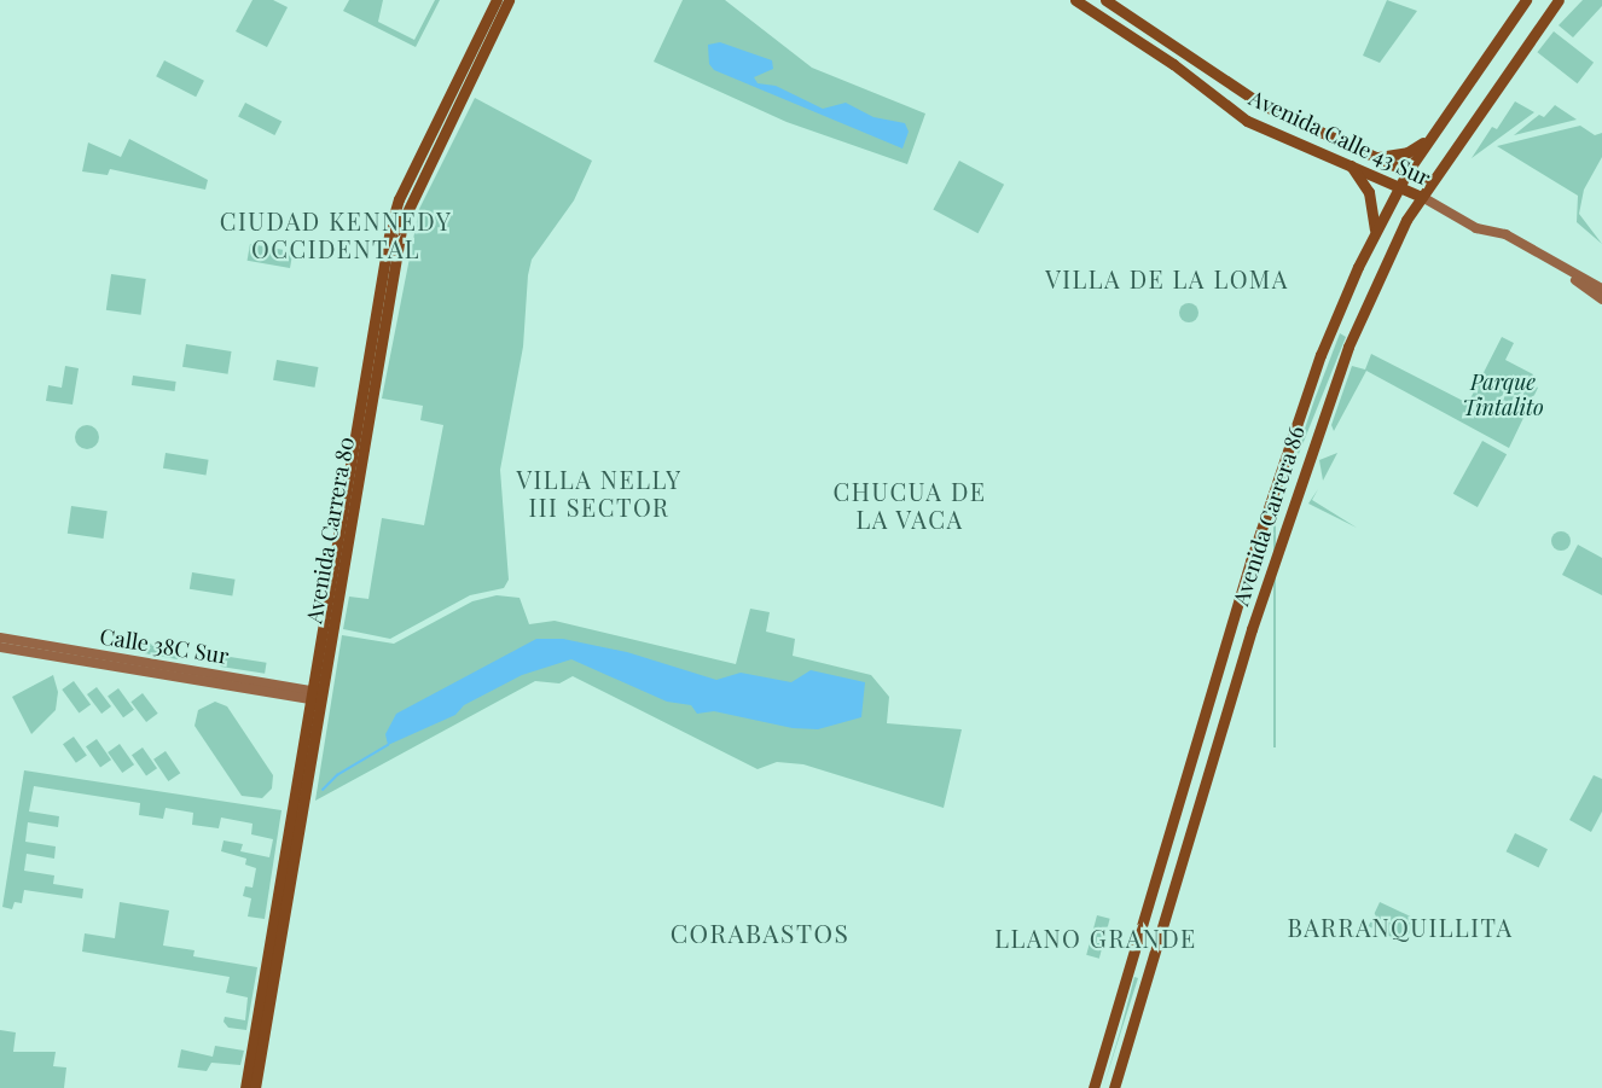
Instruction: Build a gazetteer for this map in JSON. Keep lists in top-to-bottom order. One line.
{"streets":{"main road":["Avenida Calle 43 Sur","Avenida Carrera 86","Avenida Carrera 80","Calle 38C Sur"]},"crossings":[["Avenida Calle 43 Sur","Avenida Carrera 86"],["Avenida Carrera 80","Calle 38C Sur"]],"districts":["CIUDAD KENNEDY OCCIDENTAL","VILLA DE LA LOMA","VILLA NELLY III SECTOR","CHUCUA DE LA VACA","BARRANQUILLITA","CORABASTOS","LLANO GRANDE"],"parks":["Parque Tintalito"]}
